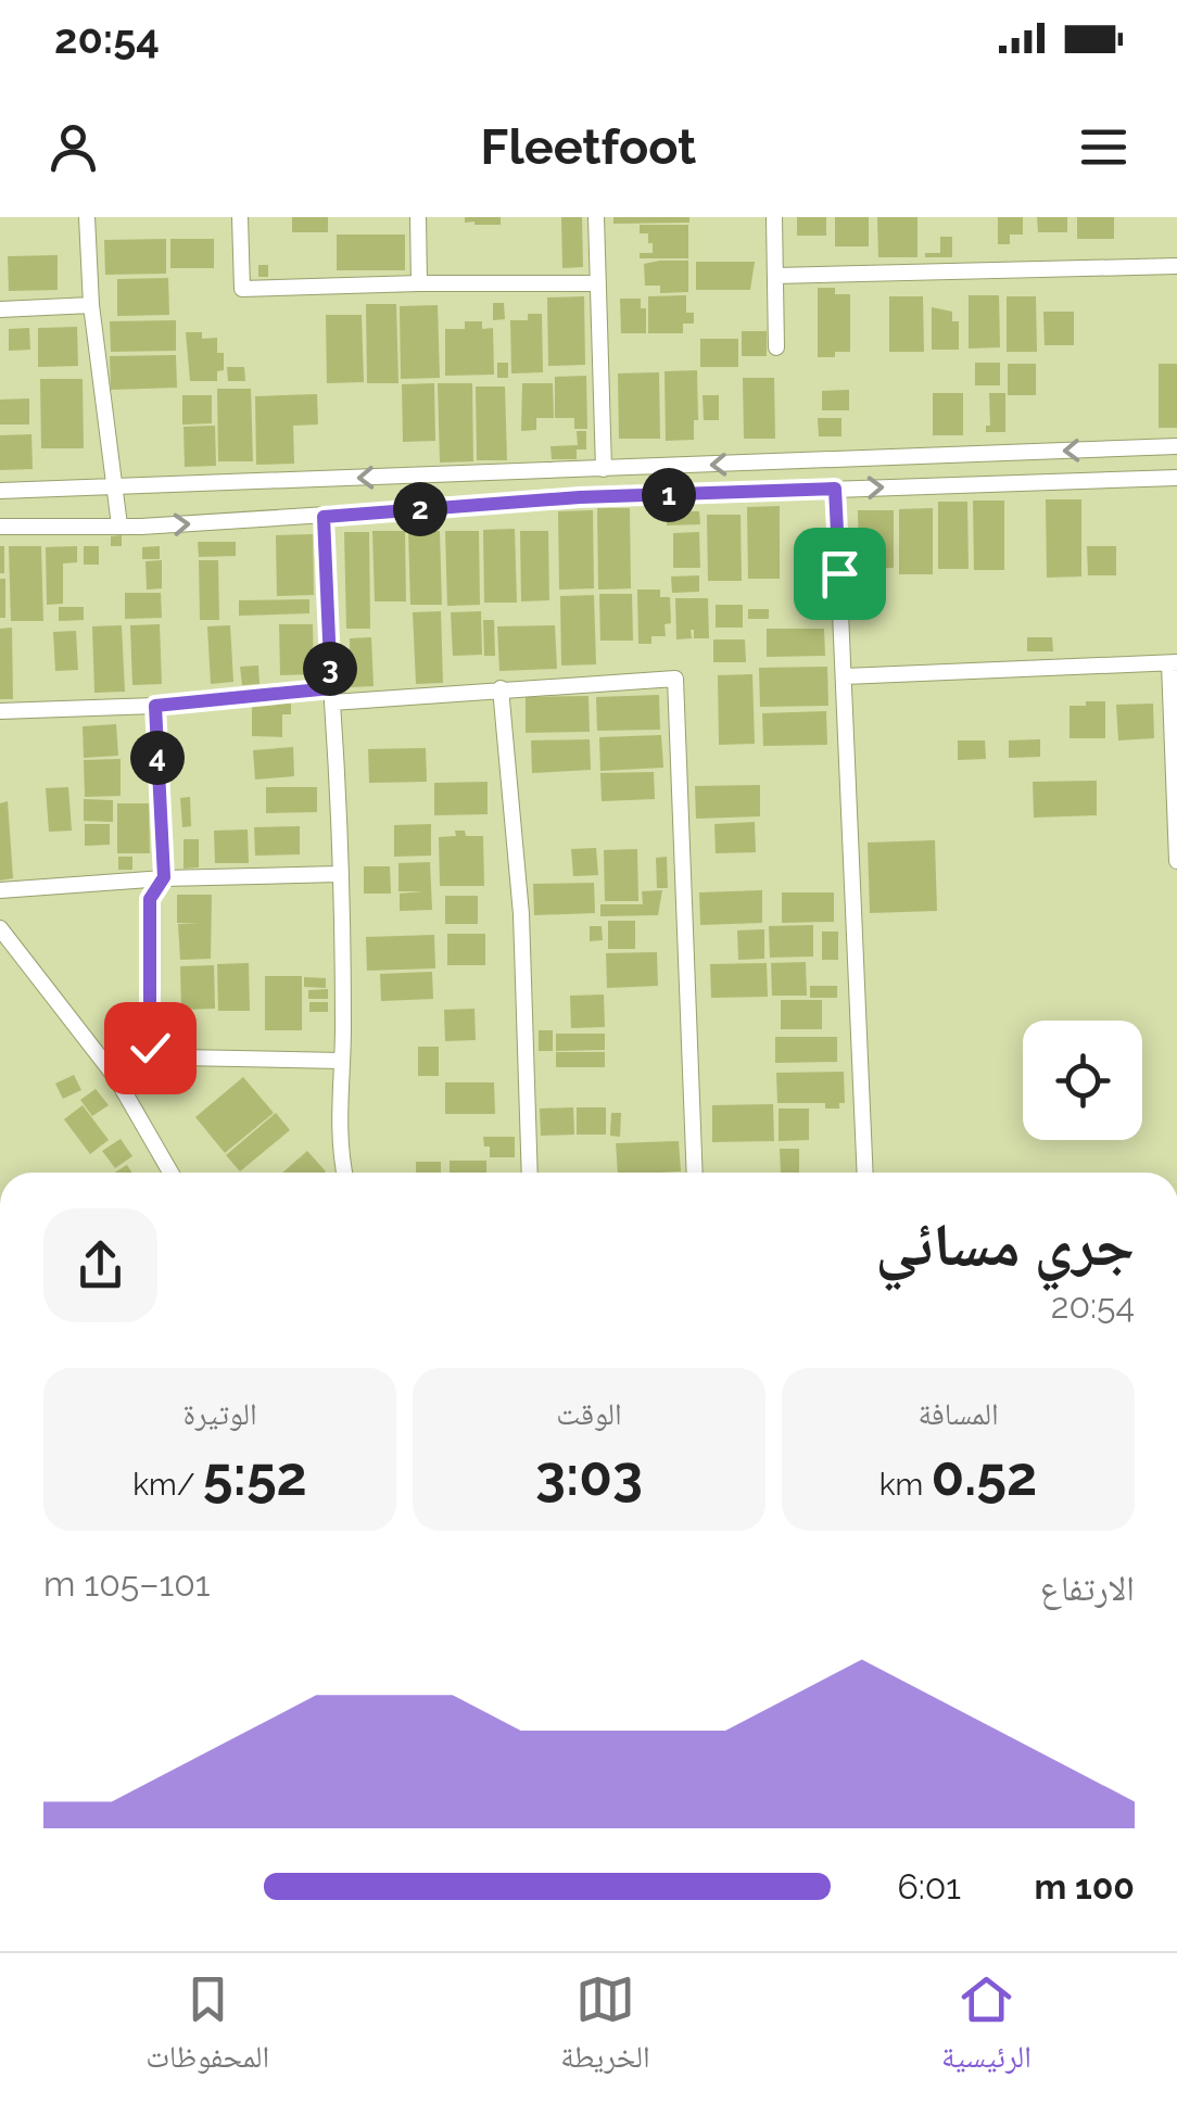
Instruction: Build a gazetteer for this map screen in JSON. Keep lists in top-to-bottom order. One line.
{"page":{"status":"20:54","header":"Fleetfoot","pins":["1","2","3","4"],"heading":["جري مسائي","20:54"],"stats":[["المسافة","0.52 km"],["الوقت","3:03"],["الوتيرة","5:52 /km"]],"chart":["الارتفاع","101–105 m"],"list":[{"name":"100 m","note":"6:01"}],"tabs":["الرئيسية","الخريطة","المحفوظات"]}}
